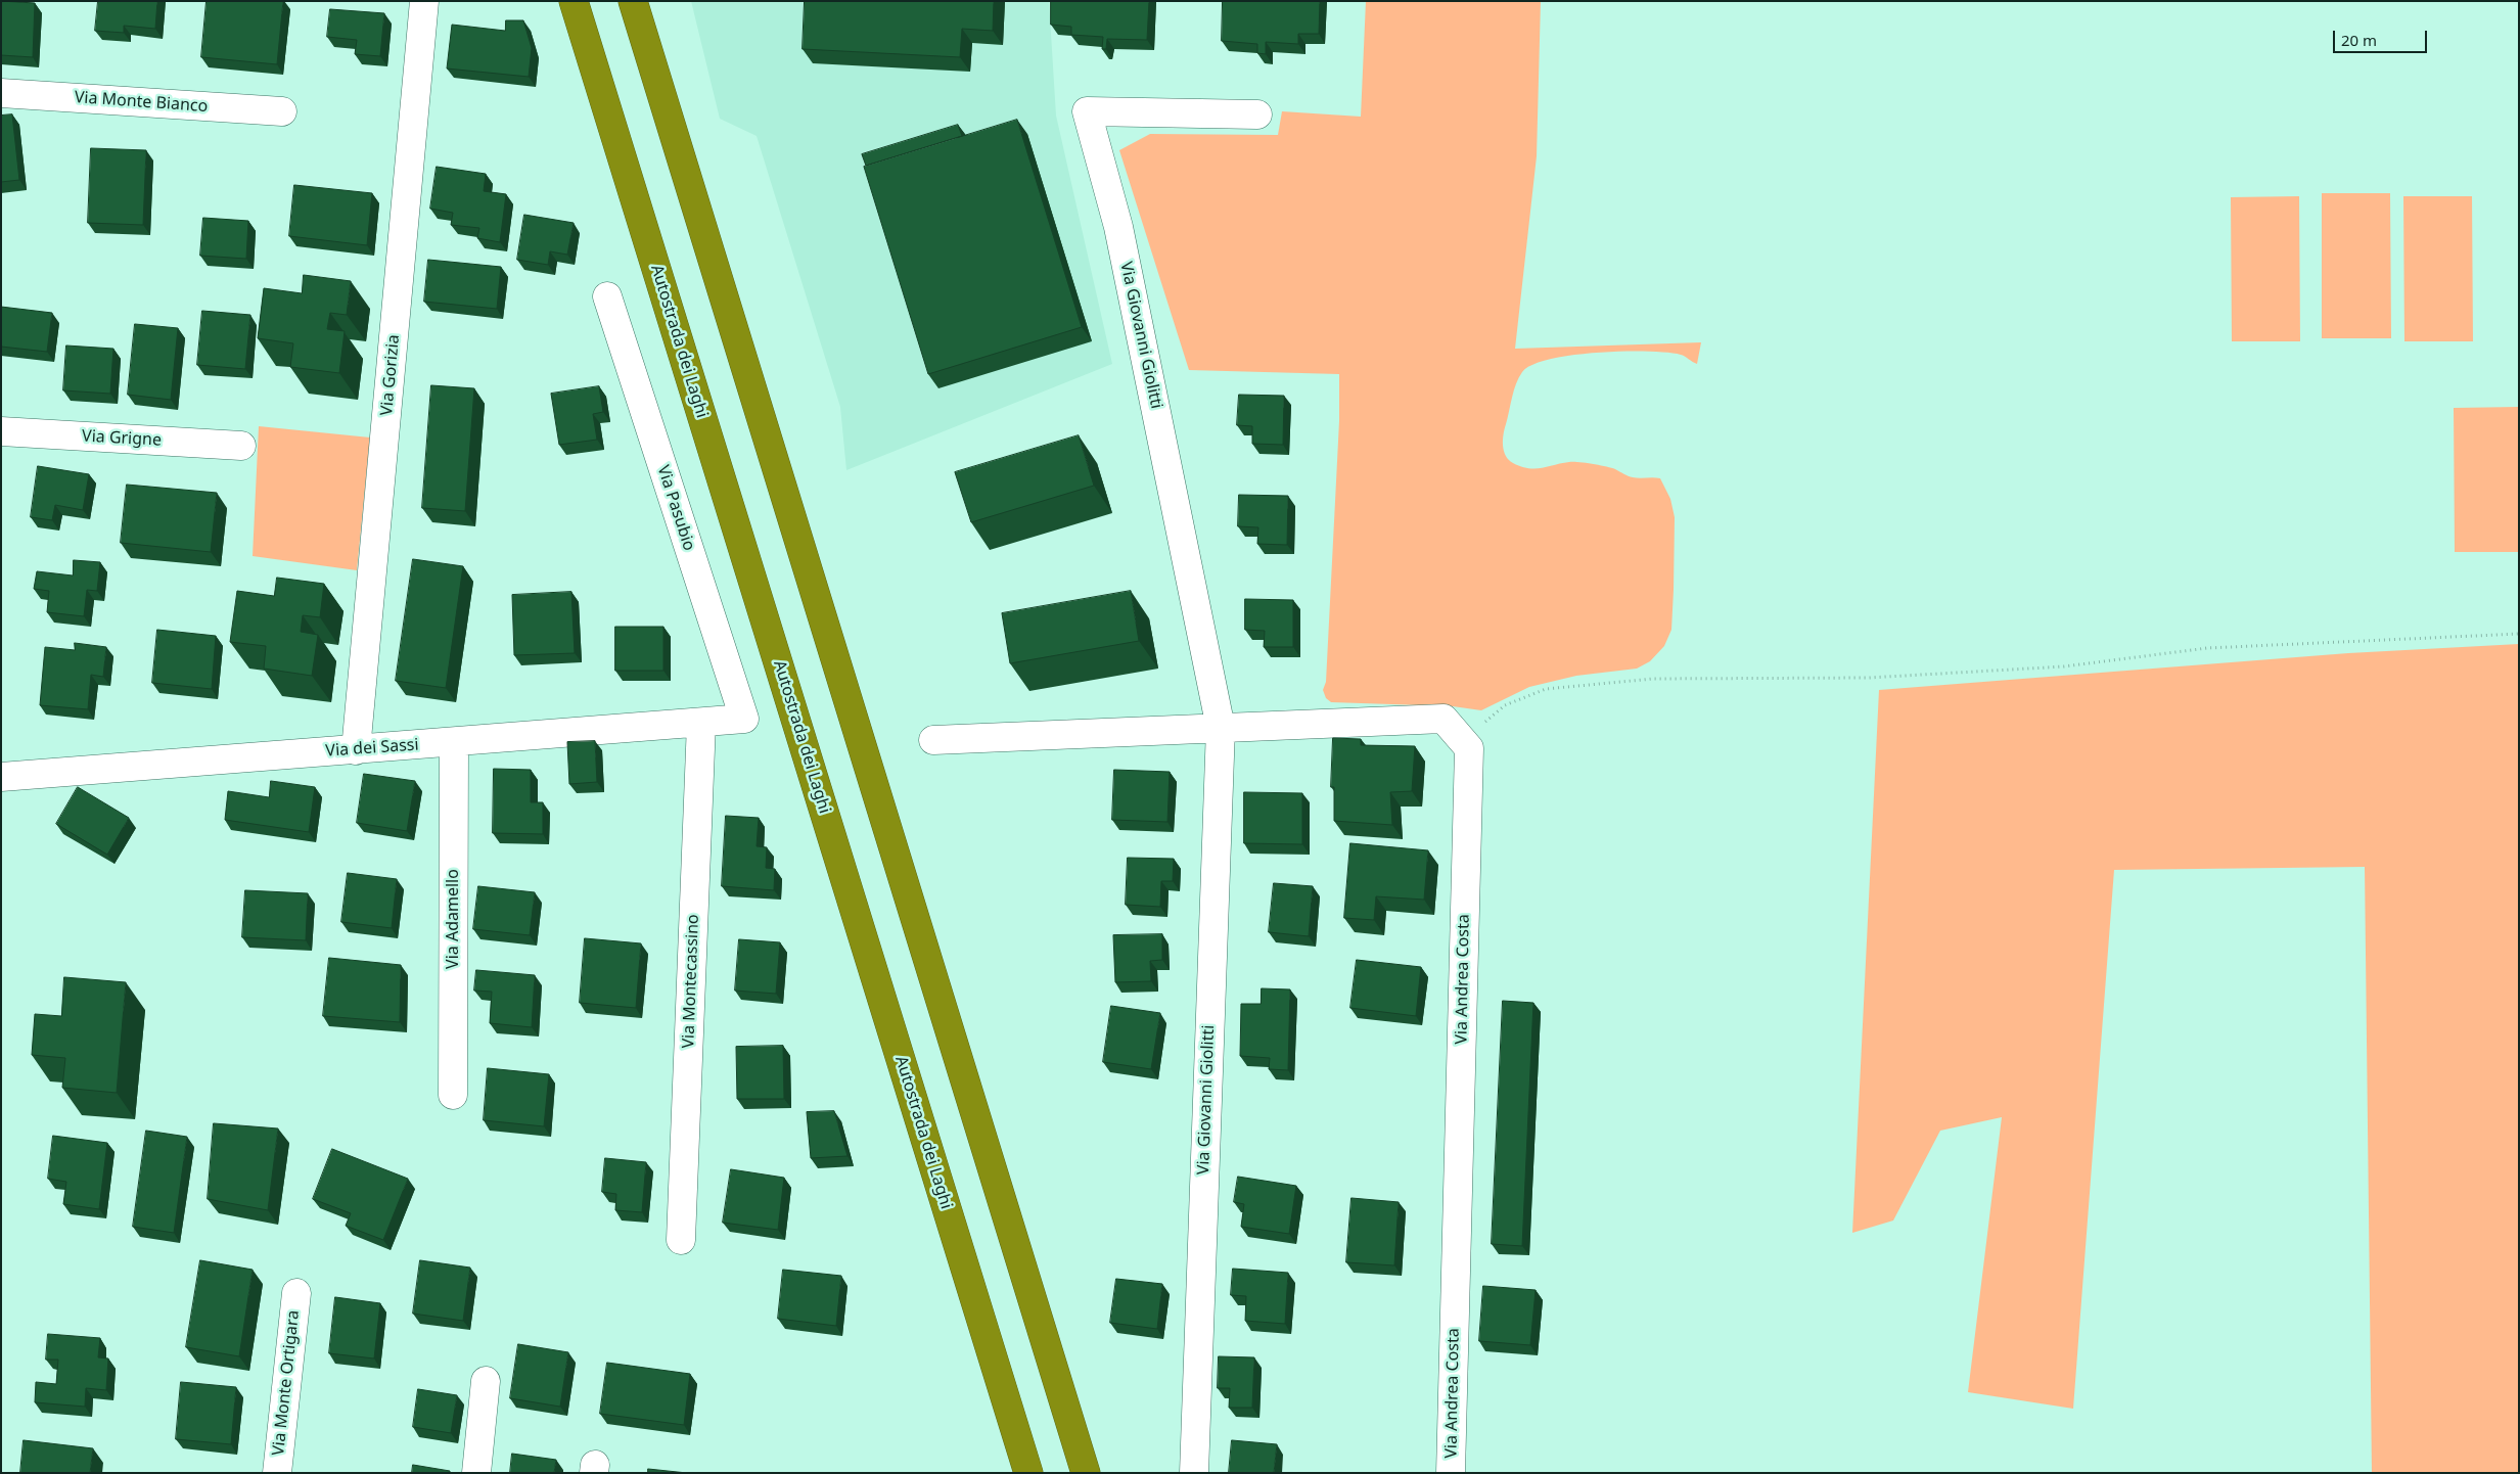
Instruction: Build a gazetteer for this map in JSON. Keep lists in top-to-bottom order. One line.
{"streets":{"highway":["Autostrada dei Laghi"],"street":["Via Monte Bianco","Via Giovanni Giolitti","Via Gorizia","Via Grigne","Via Pasubio","Via dei Sassi","Via Adamello","Via Andrea Costa","Via Montecassino","Via Monte Ortigara"]},"crossings":[["Via Gorizia","Via dei Sassi"],["Via Pasubio","Via dei Sassi"],["Via dei Sassi","Via Adamello"],["Via dei Sassi","Via Montecassino"]],"scale_bar":"20 m"}
